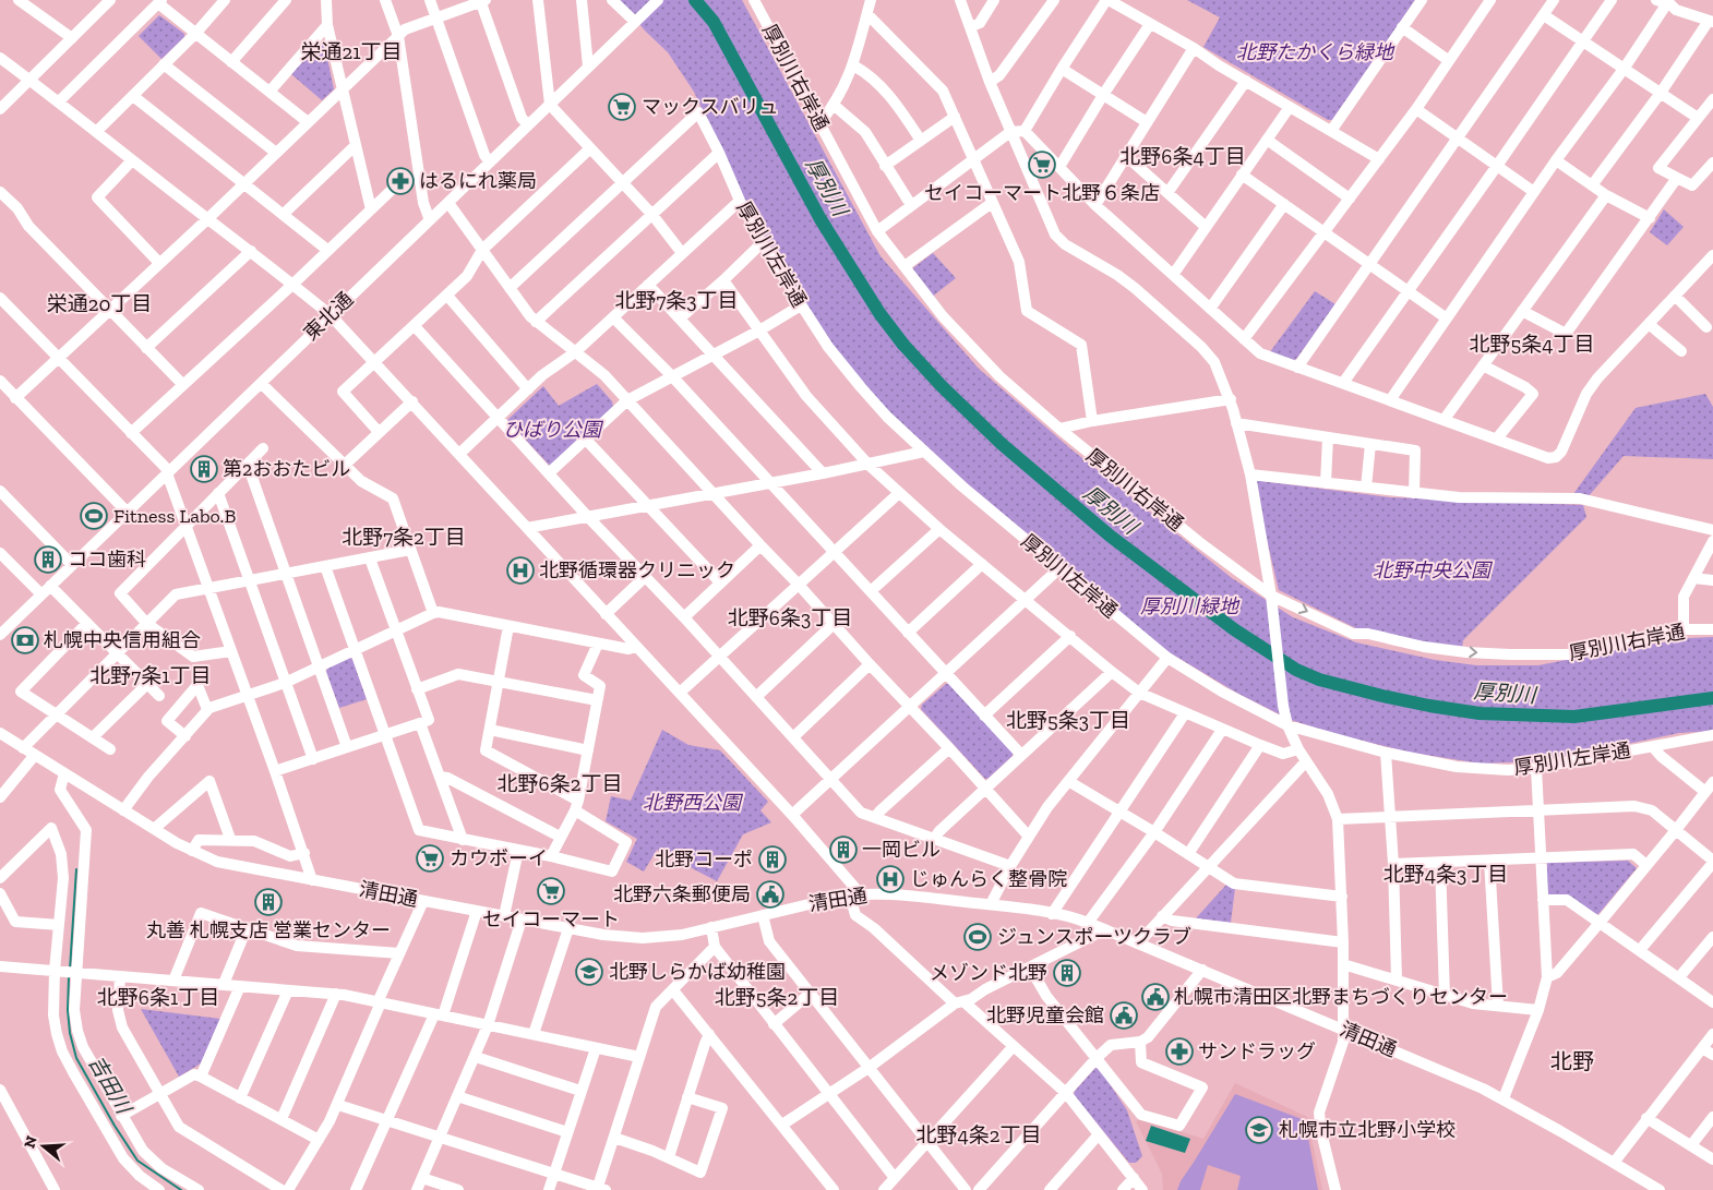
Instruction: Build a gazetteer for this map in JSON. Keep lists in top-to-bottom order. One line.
{"streets":{"street":["厚別川右岸通","厚別川左岸通","東北通","清田通"]},"districts":["栄通21丁目","北野6条4丁目","北野7条3丁目","栄通20丁目","北野5条4丁目","北野7条2丁目","北野6条3丁目","北野7条1丁目","北野5条3丁目","北野6条2丁目","北野4条3丁目","北野6条1丁目","北野5条2丁目","北野","北野4条2丁目"],"water":["厚別川","吉田川"],"parks":["北野たかくら緑地","ひばり公園","北野中央公園","厚別川緑地","北野西公園"],"places":{"supermarket":["マックスバリュ","セイコーマート北野６条店","カウボーイ","セイコーマート"],"pharmacy":["はるにれ薬局","サンドラッグ"],"building":["第2おおたビル","ココ歯科","一岡ビル","北野コーポ","丸善 札幌支店 営業センター","メゾンド北野"],"sports":["Fitness Labo.B","ジュンスポーツクラブ"],"hospital":["北野循環器クリニック","じゅんらく整骨院"],"bank":["札幌中央信用組合"],"public building":["北野六条郵便局","札幌市清田区北野まちづくりセンター","北野児童会館"],"school or university":["北野しらかば幼稚園","札幌市立北野小学校"]},"north":"left"}
